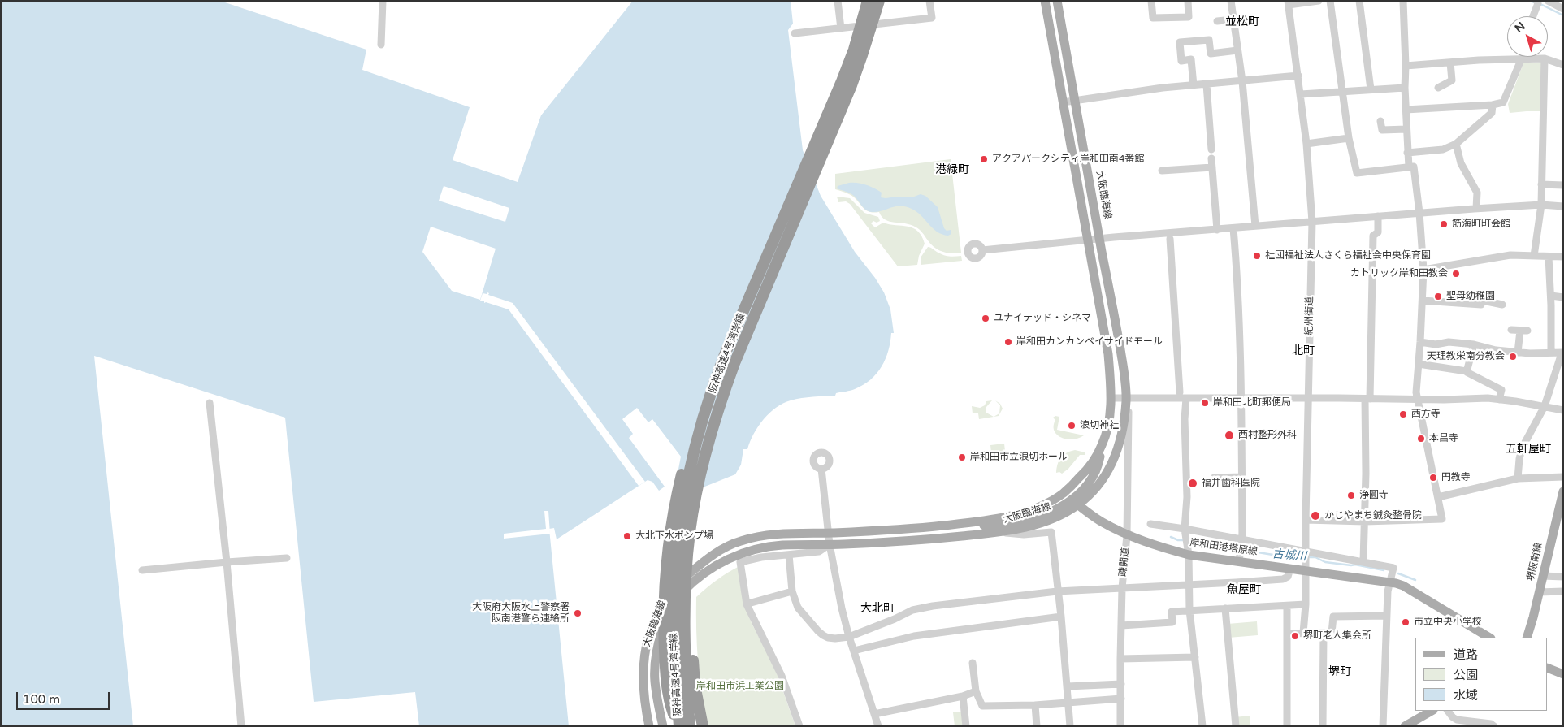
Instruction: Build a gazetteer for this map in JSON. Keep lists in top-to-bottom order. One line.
{"streets":{"highway":["阪神高速4号湾岸線"],"main road":["大阪臨海線","岸和田港塔原線","堺阪南線"],"street":["紀州街道","疎開道"]},"crossings":[["大阪臨海線","岸和田港塔原線"],["大阪臨海線","疎開道"],["紀州街道","岸和田港塔原線"],["岸和田港塔原線","疎開道"]],"districts":["並松町","港緑町","北町","五軒屋町","魚屋町","大北町","堺町"],"water":["古城川"],"parks":["岸和田市浜工業公園"],"places":["アクアパークシティ岸和田南4番館","筋海町町会館","社団福祉法人さくら福祉会中央保育園","カトリック岸和田教会","聖母幼稚園","ユナイテッド・シネマ","岸和田カンカンベイサイドモール","天理教栄南分教会","岸和田北町郵便局","西方寺","浪切神社","西村整形外科","本昌寺","岸和田市立浪切ホール","円教寺","福井歯科医院","浄圓寺","かじやまち鍼灸整骨院","大北下水ポンプ場","大阪府大阪水上警察署 阪南港警ら連絡所","市立中央小学校","堺町老人集会所"],"legend":["道路","公園","水域"],"scale_bar":"100 m","north":"top left"}
